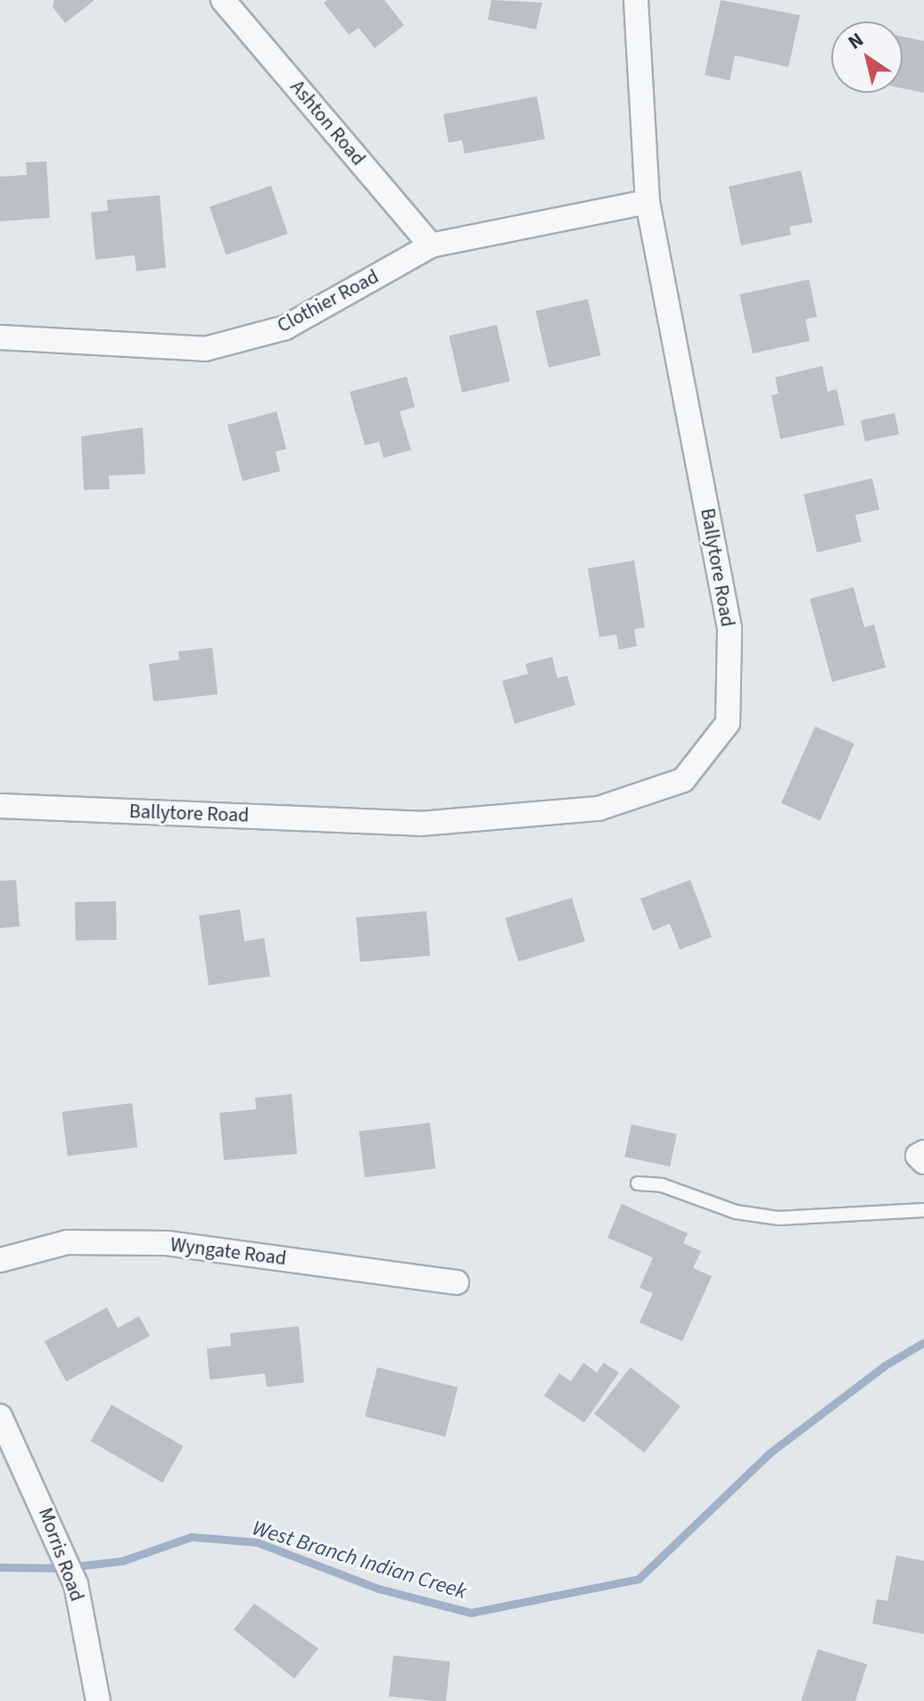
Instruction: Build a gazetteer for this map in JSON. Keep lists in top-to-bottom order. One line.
{"streets":{"street":["Ashton Road","Clothier Road","Ballytore Road","Wyngate Road","Morris Road"]},"crossings":[["Ashton Road","Clothier Road"],["Clothier Road","Ballytore Road"]],"water":["West Branch Indian Creek"],"north":"top left"}
